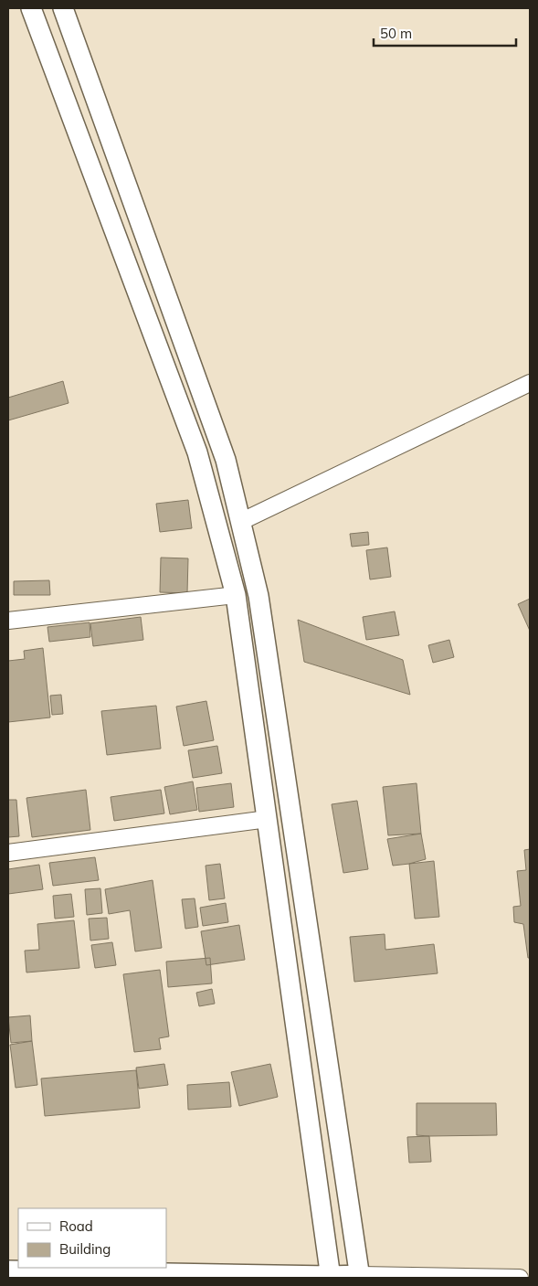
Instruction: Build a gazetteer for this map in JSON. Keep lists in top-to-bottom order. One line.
{"legend":["Road","Building"],"scale_bar":"50 m"}
